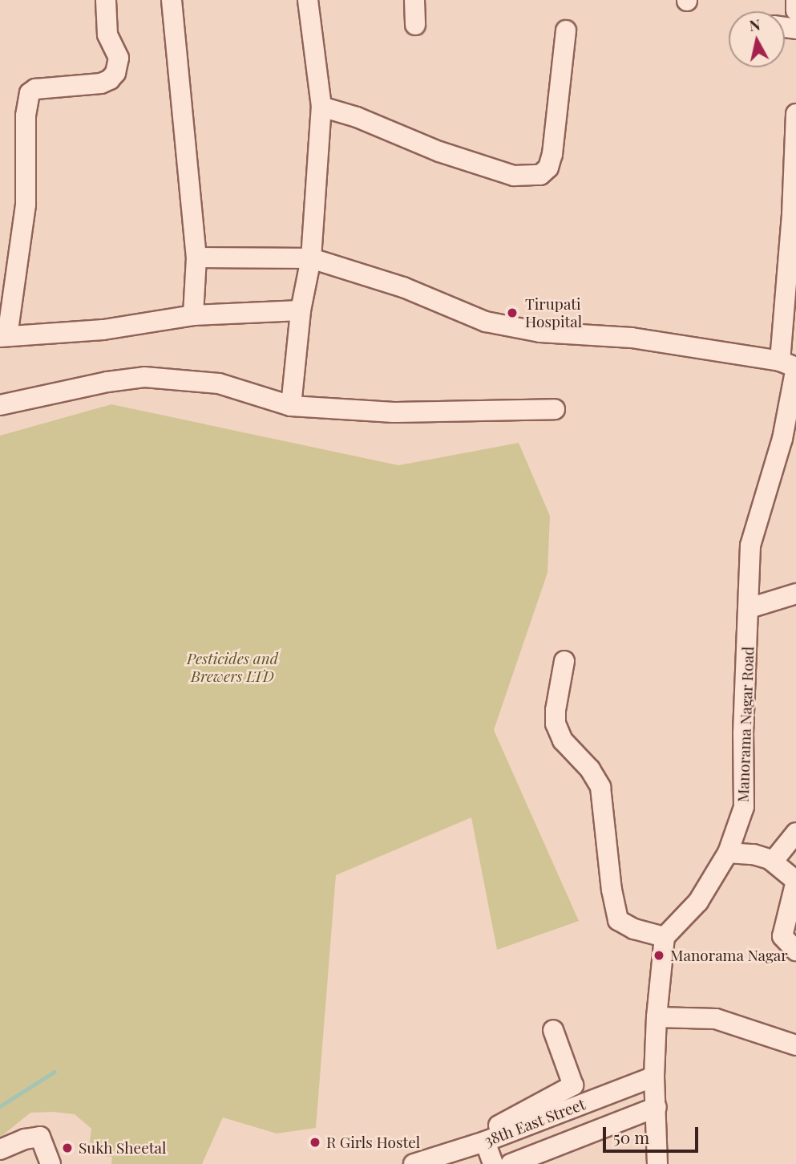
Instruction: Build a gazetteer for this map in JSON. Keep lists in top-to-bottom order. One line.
{"streets":{"street":["Manorama Nagar Road","38th East Street"]},"parks":["Pesticides and Brewers LTD"],"places":["Tirupati Hospital","Manorama Nagar","R Girls Hostel","Sukh Sheetal"],"scale_bar":"50 m","north":"top"}
